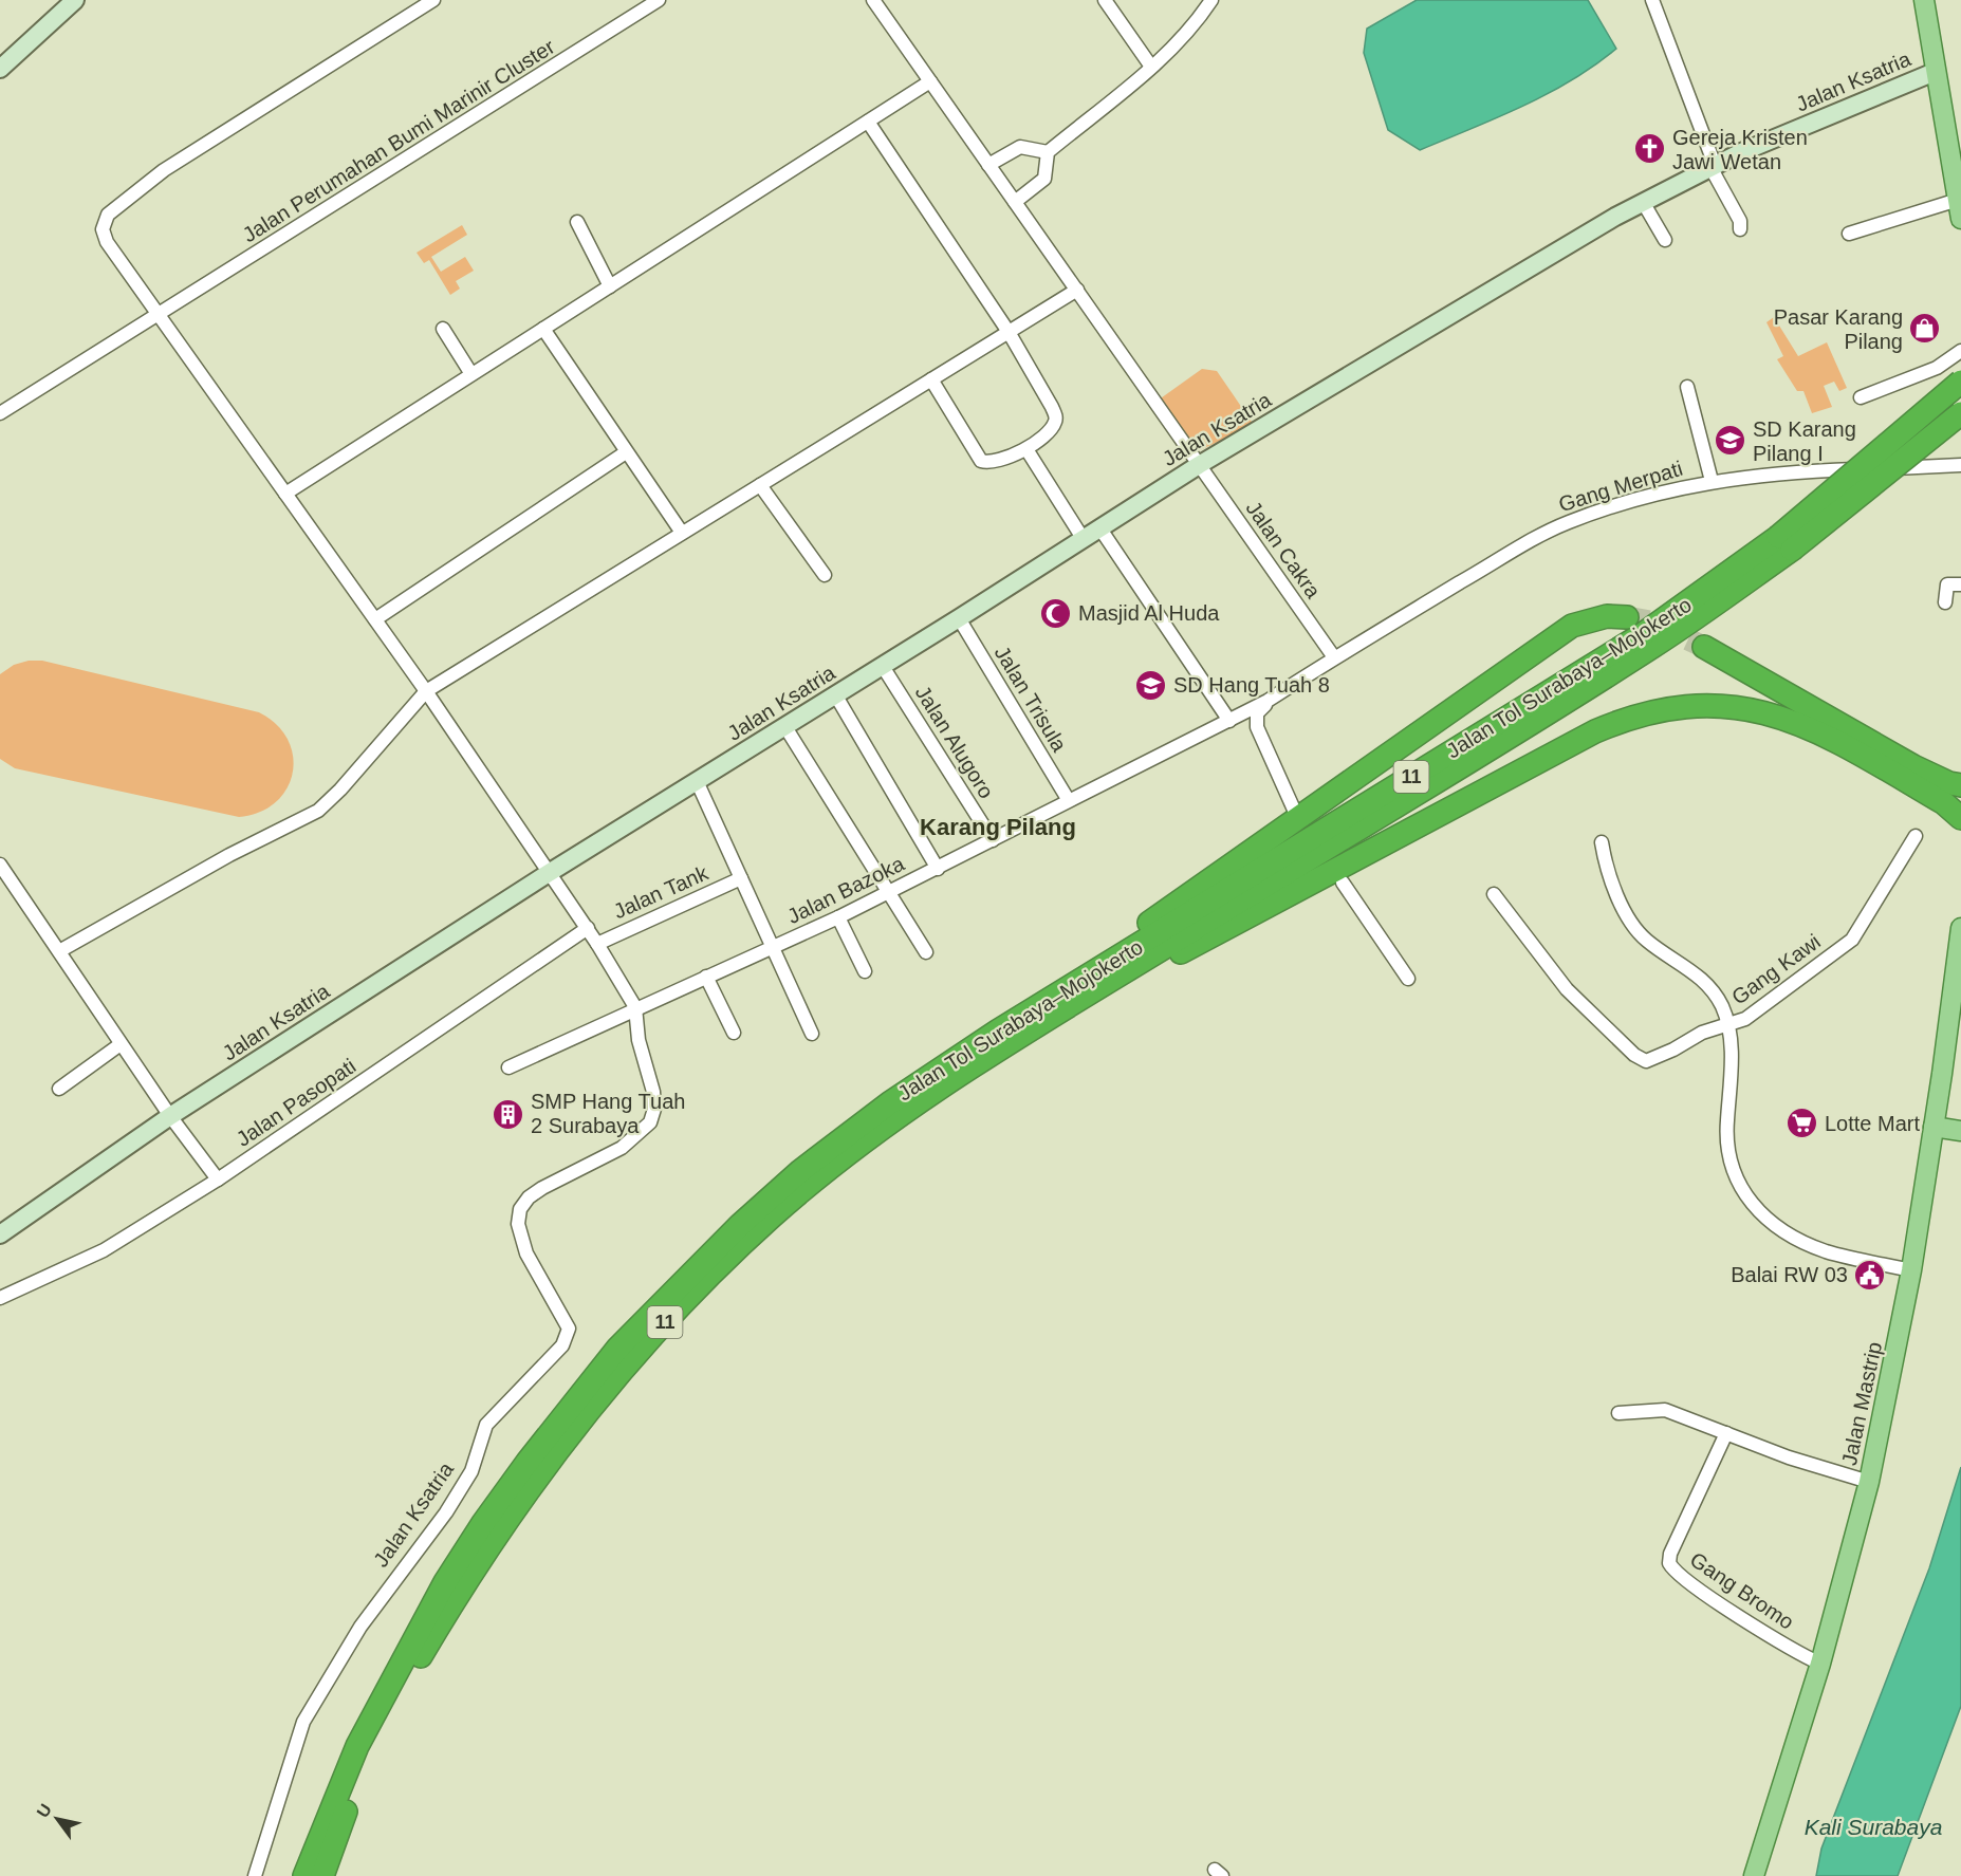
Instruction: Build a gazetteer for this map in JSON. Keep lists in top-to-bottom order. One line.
{"streets":{"highway":["Jalan Tol Surabaya–Mojokerto","11"],"main road":["Jalan Mastrip"],"street":["Jalan Ksatria","Jalan Perumahan Bumi Marinir Cluster","Gang Merpati","Jalan Cakra","Jalan Trisula","Jalan Alugoro","Jalan Bazoka","Jalan Tank","Gang Kawi","Jalan Pasopati","Gang Bromo"]},"crossings":[["Jalan Ksatria","Jalan Cakra"],["Jalan Ksatria","Jalan Trisula"],["Jalan Ksatria","Jalan Alugoro"],["Jalan Ksatria","Jalan Bazoka"],["Jalan Ksatria","Jalan Tank"],["Jalan Ksatria","Jalan Pasopati"],["Gang Merpati","Jalan Cakra"],["Gang Merpati","Jalan Bazoka"],["Jalan Trisula","Jalan Bazoka"],["Jalan Alugoro","Jalan Bazoka"],["Jalan Mastrip","Gang Bromo"]],"districts":["Karang Pilang"],"water":["Kali Surabaya"],"places":{"church":["Gereja Kristen Jawi Wetan"],"shop":["Pasar Karang Pilang"],"school or university":["SD Karang Pilang I","SD Hang Tuah 8"],"mosque":["Masjid Al Huda"],"building":["SMP Hang Tuah 2 Surabaya"],"supermarket":["Lotte Mart"],"public building":["Balai RW 03"]},"north":"top left"}
